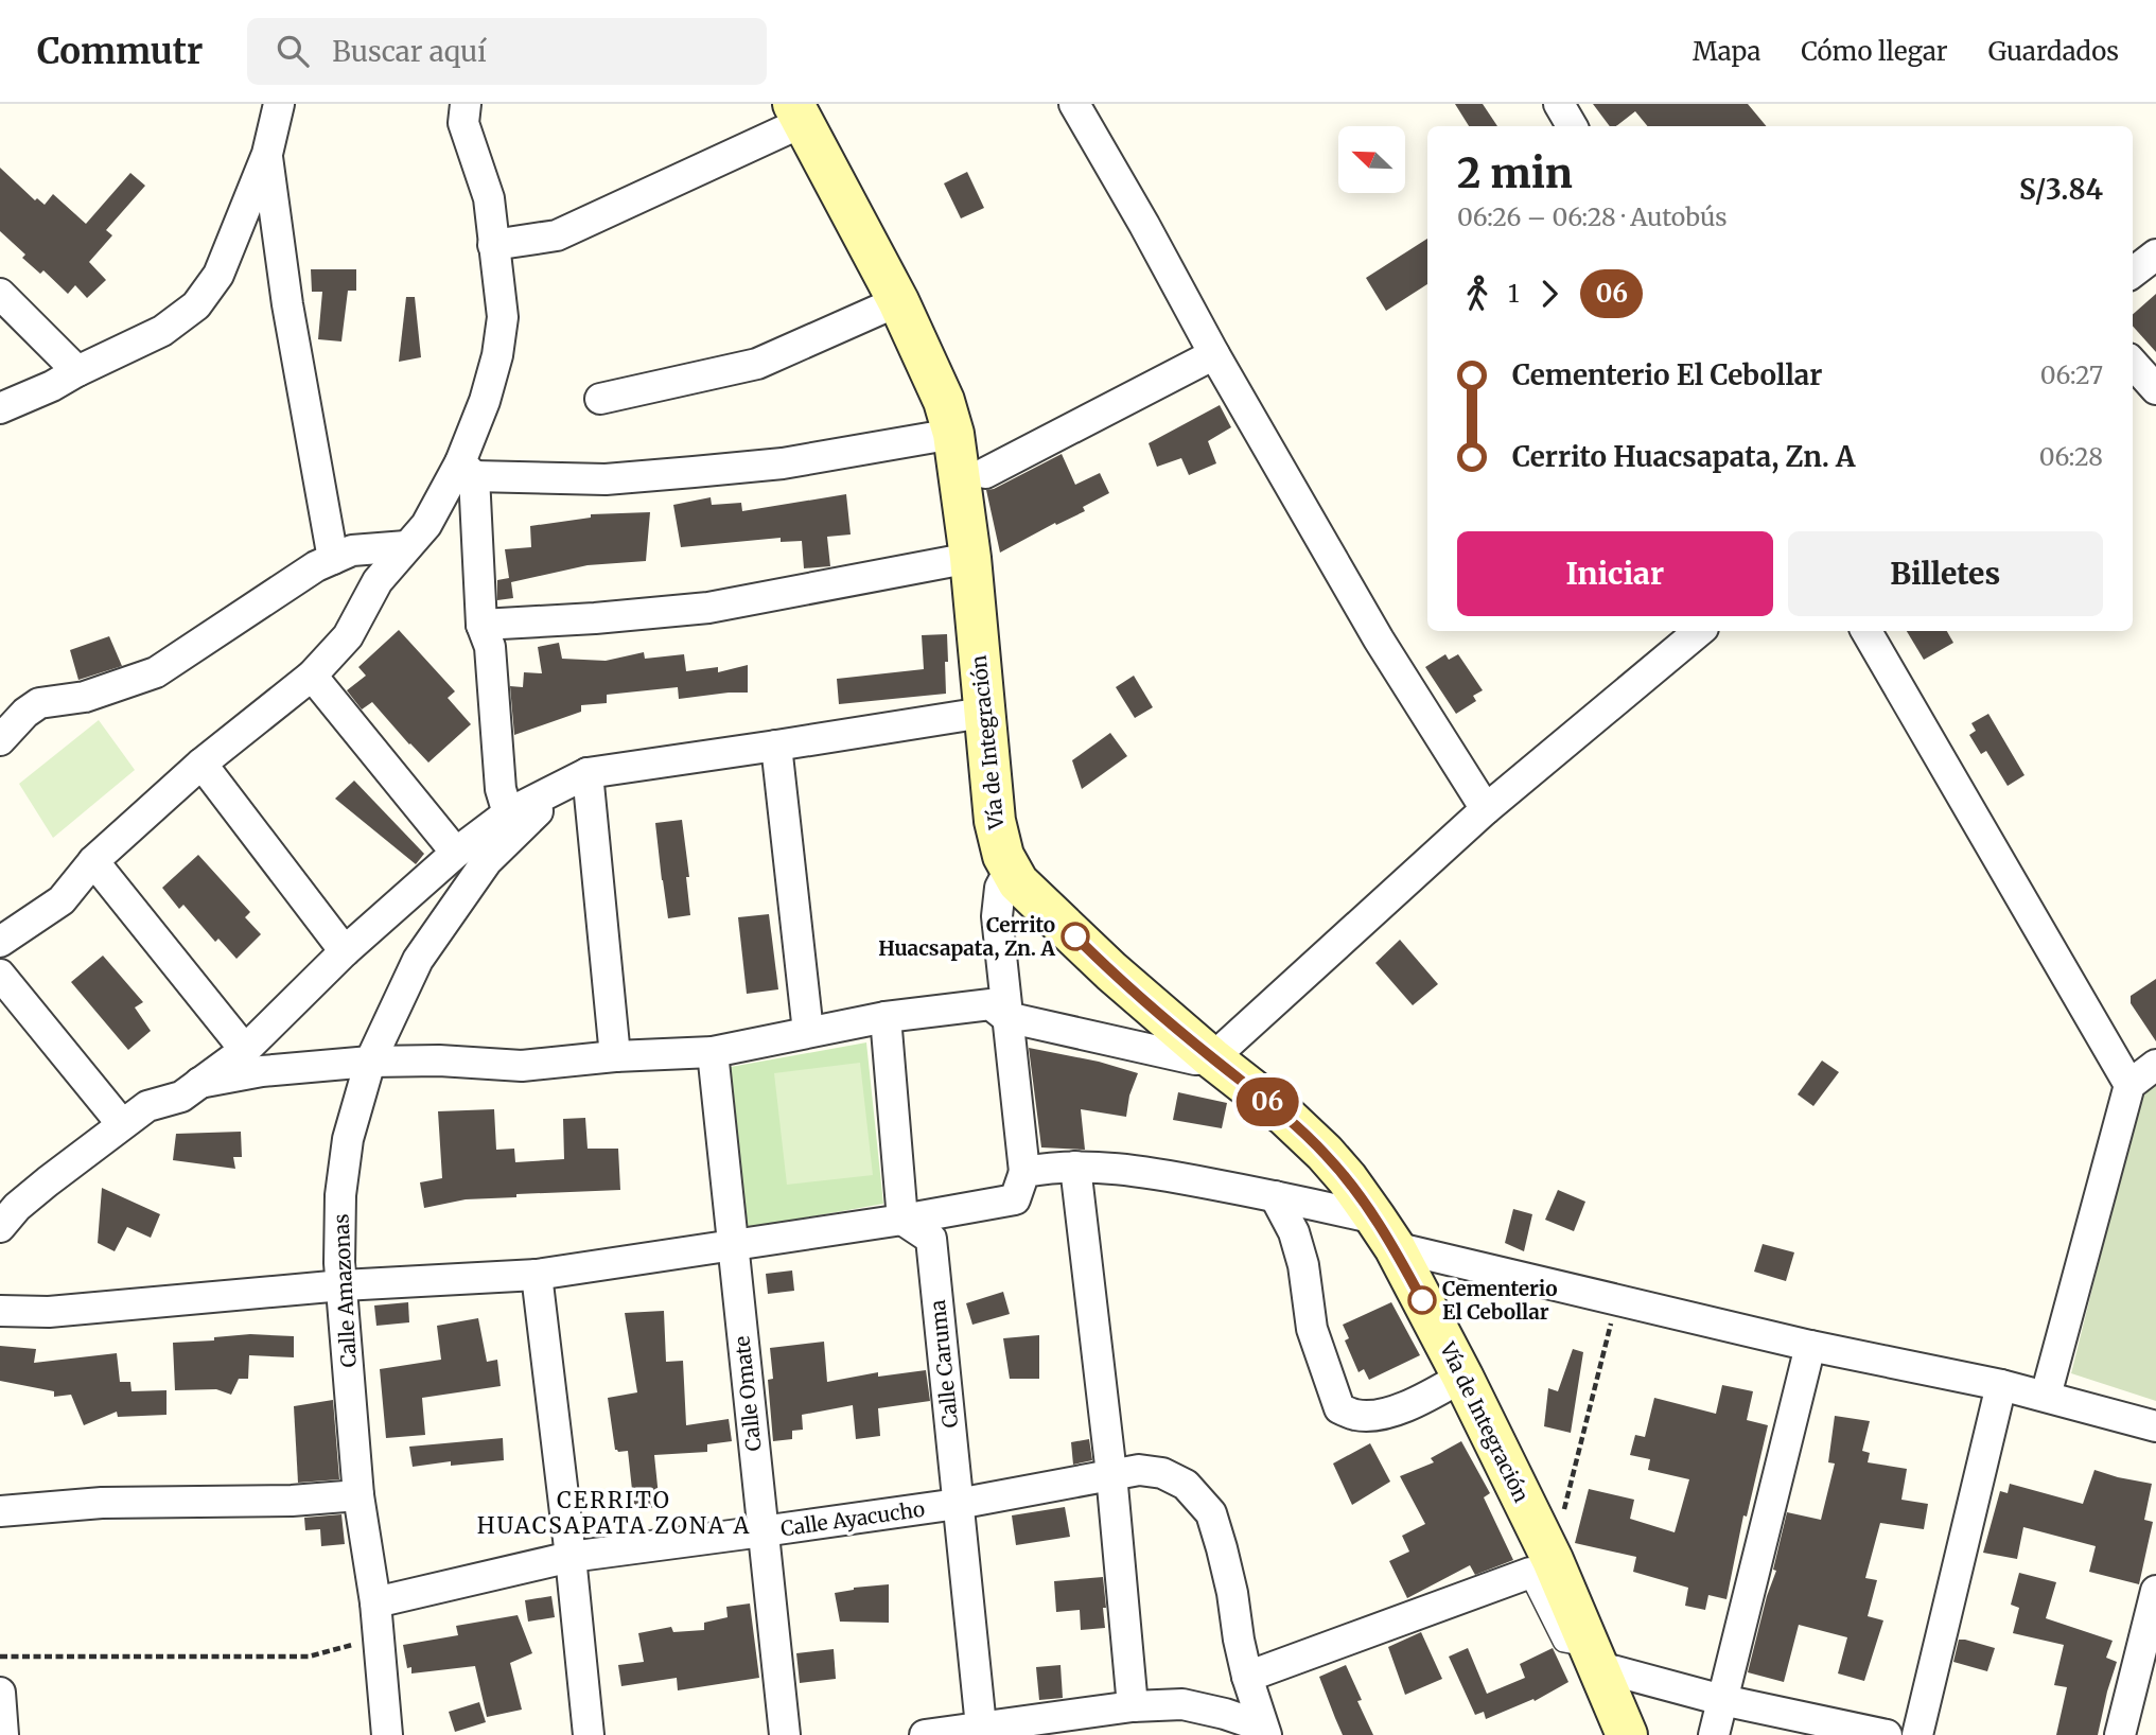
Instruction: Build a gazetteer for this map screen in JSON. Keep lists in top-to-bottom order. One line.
{"streets":{"main road":["Vía de Integración"],"street":["Calle Amazonas","Calle Caruma","Calle Omate","Calle Ayacucho"]},"crossings":[["Calle Amazonas","Calle Ayacucho"],["Calle Caruma","Calle Ayacucho"],["Calle Omate","Calle Ayacucho"]],"districts":["CERRITO HUACSAPATA ZONA A"],"places":["Cerrito Huacsapata, Zn. A","Cementerio El Cebollar"],"lines":["bus line 06"],"north":"top left","page":{"header":"Commutr","search":"Buscar aquí","nav":["Mapa","Cómo llegar","Guardados"],"on_map":"06","heading":["2 min","06:26 – 06:28 · Autobús","S/3.84"],"legs":["1","06"],"list":[{"name":"Cementerio El Cebollar","value":"06:27"},{"name":"Cerrito Huacsapata, Zn. A","value":"06:28"}],"buttons":["Iniciar","Billetes"]}}
